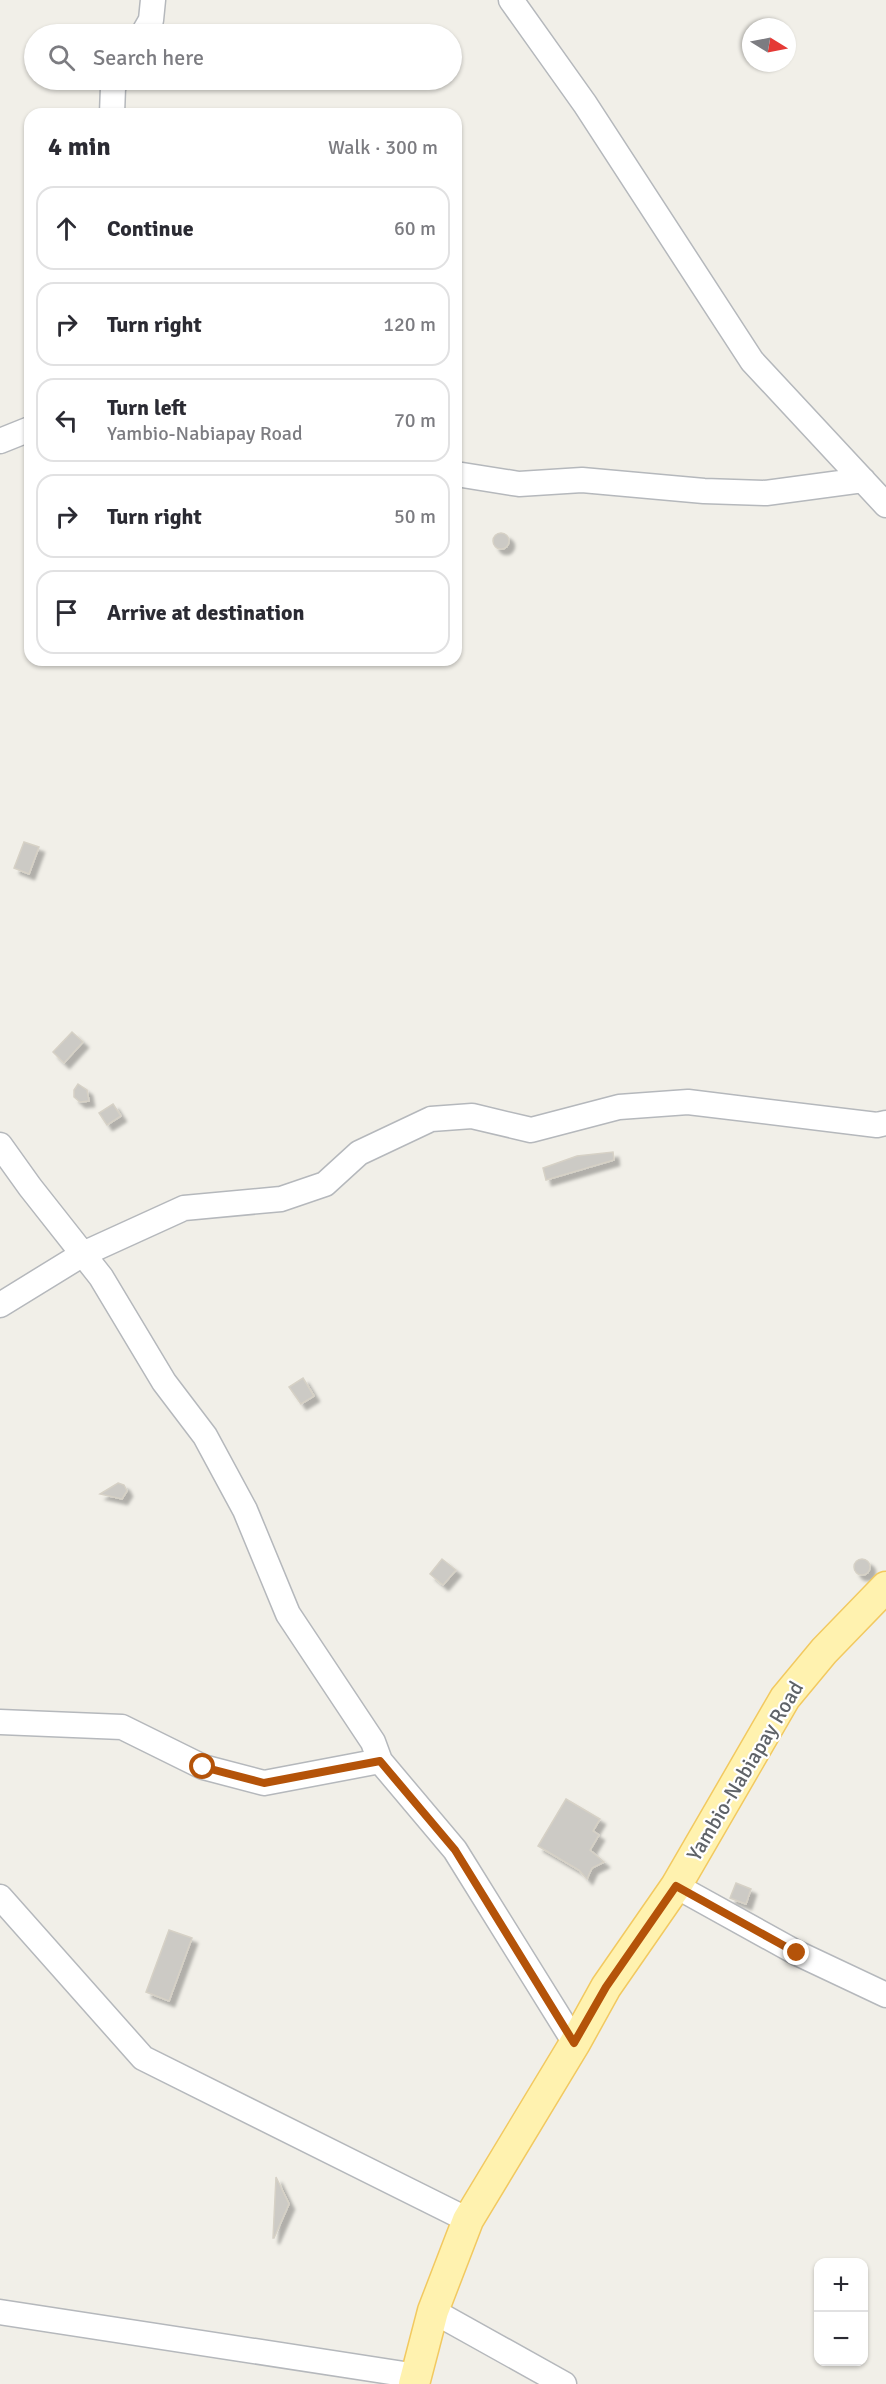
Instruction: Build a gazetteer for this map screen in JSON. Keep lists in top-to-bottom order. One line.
{"streets":{"main road":["Yambio-Nabiapay Road"]},"north":"right","page":{"search":"Search here","heading":["4 min","Walk · 300 m"],"list":[["Continue","60 m"],["Turn right","120 m"],["Turn left","Yambio-Nabiapay Road","70 m"],["Turn right","50 m"],"Arrive at destination"],"map_buttons":["+","−"]}}
